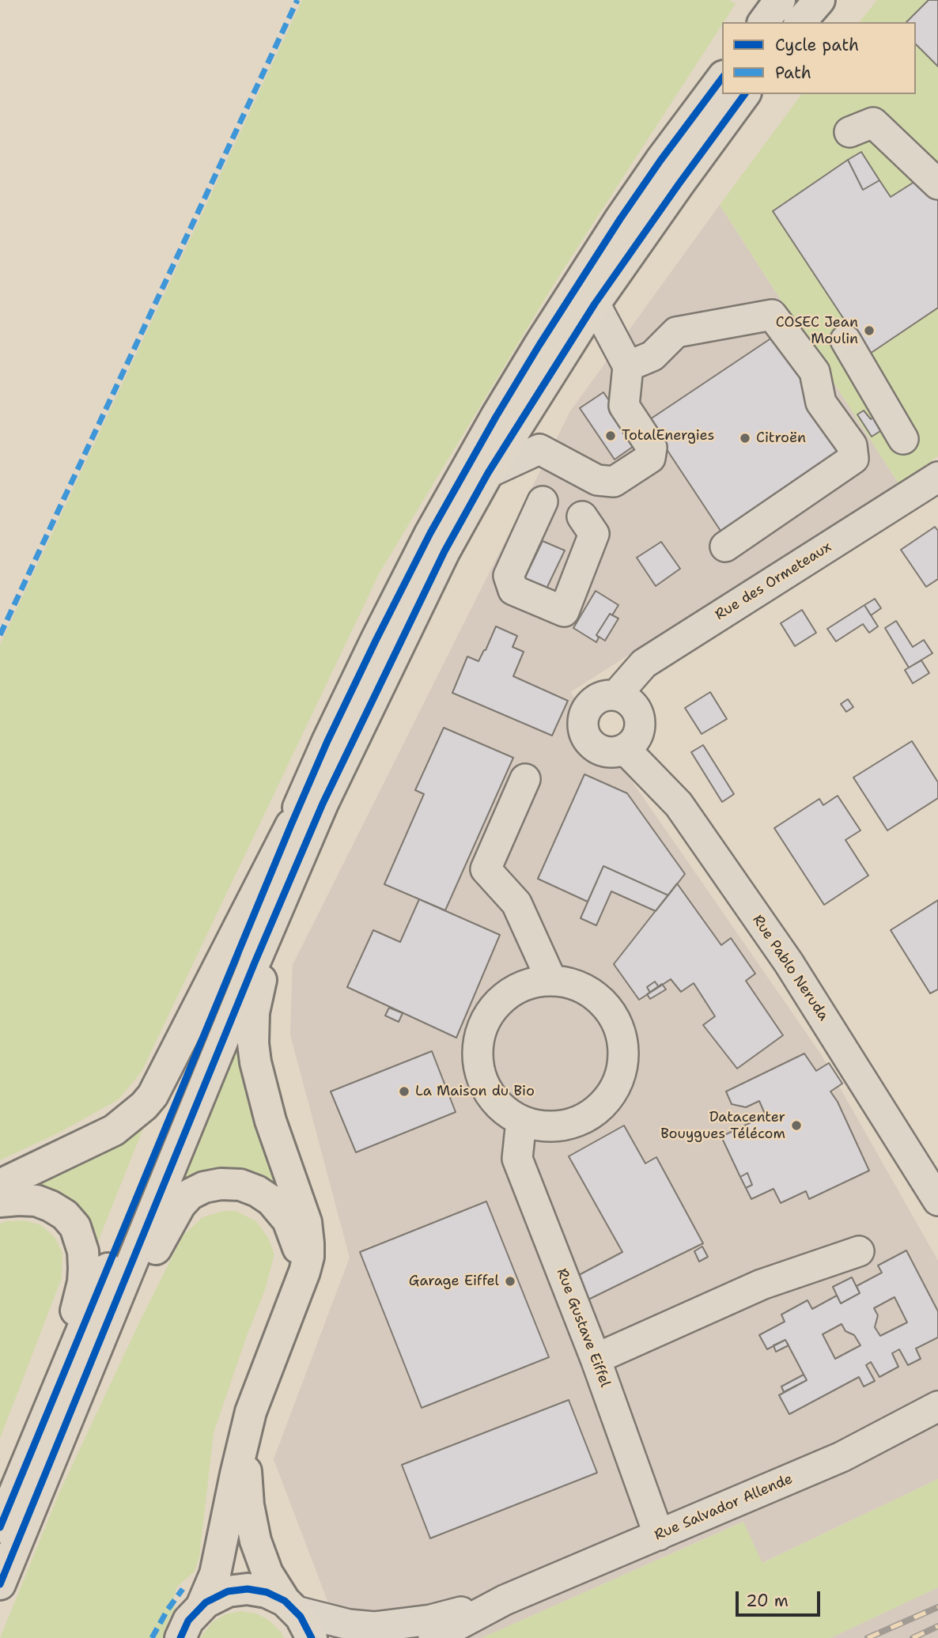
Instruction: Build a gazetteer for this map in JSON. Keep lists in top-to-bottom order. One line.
{"streets":{"street":["Rue des Ormeteaux","Rue Pablo Neruda","Rue Gustave Eiffel","Rue Salvador Allende"]},"crossings":[["Rue des Ormeteaux","Rue Pablo Neruda"],["Rue Gustave Eiffel","Rue Salvador Allende"]],"places":["COSEC Jean Moulin","TotalEnergies","Citroën","La Maison du Bio","Datacenter Bouygues Télécom","Garage Eiffel"],"legend":["Cycle path","Path"],"scale_bar":"20 m"}
